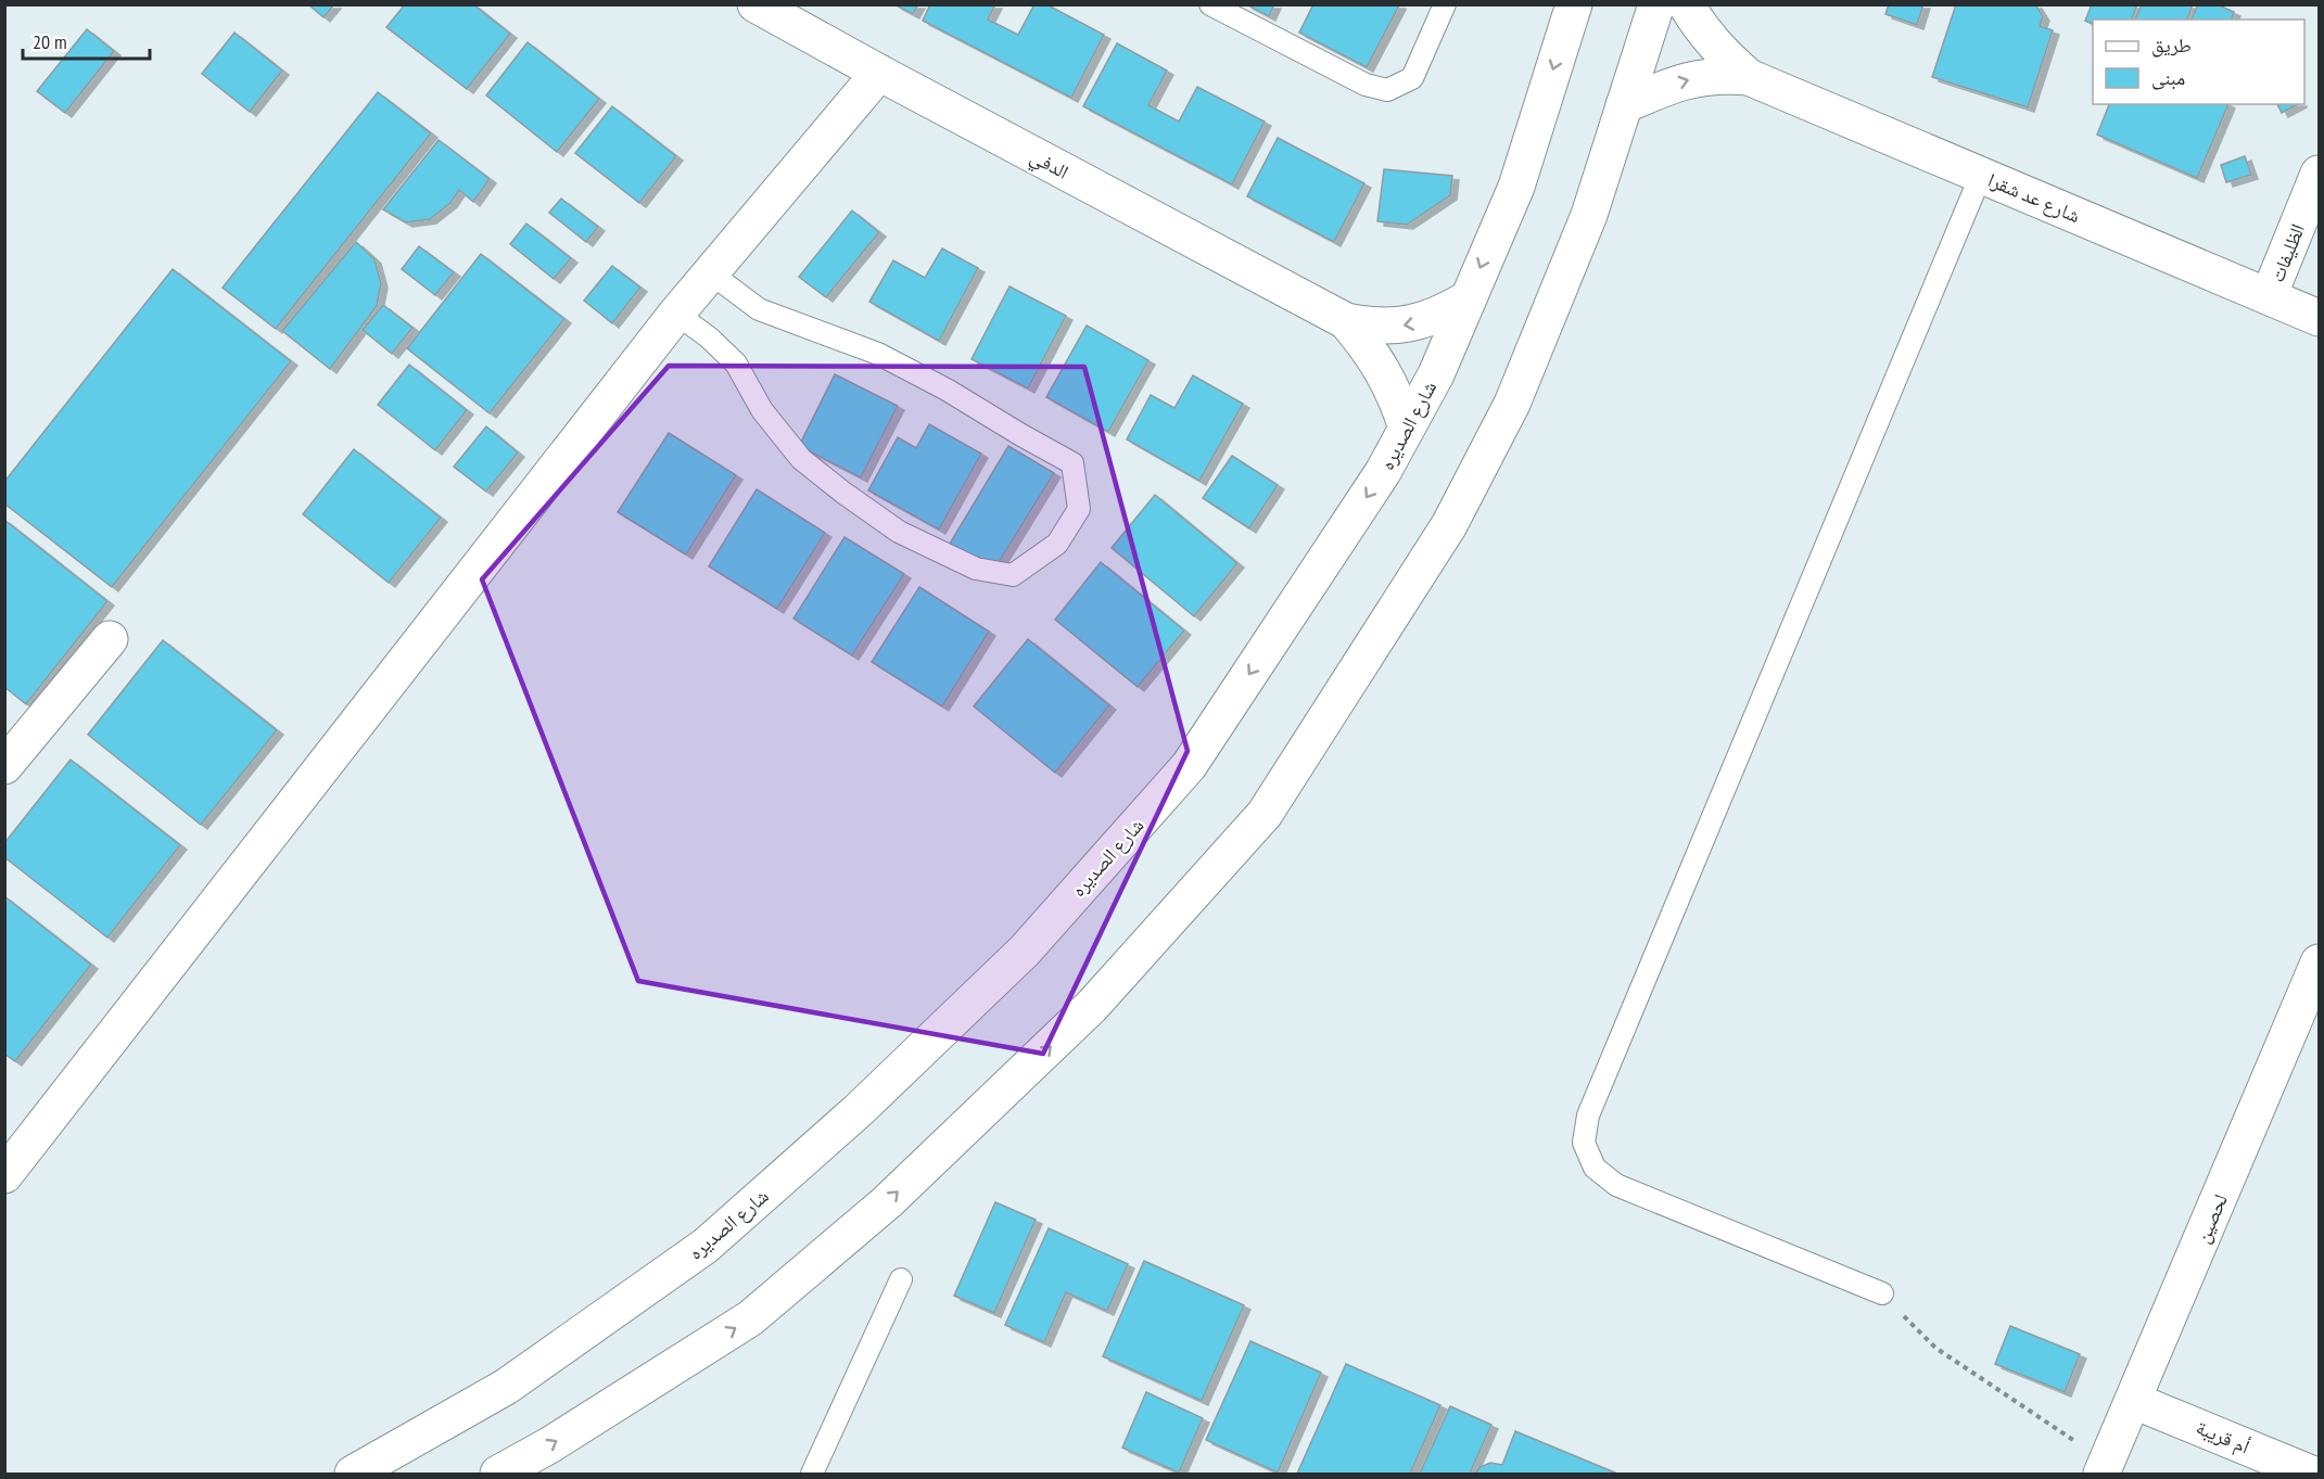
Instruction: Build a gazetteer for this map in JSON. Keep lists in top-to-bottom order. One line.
{"streets":{"street":["الدفي","شارع عد شقرا","الظليفات","شارع الصديره","لحصين","أم قريبة"]},"crossings":[["الدفي","شارع الصديره"],["شارع عد شقرا","الظليفات"],["لحصين","أم قريبة"]],"legend":["طريق","مبنى"],"scale_bar":"20 m"}
